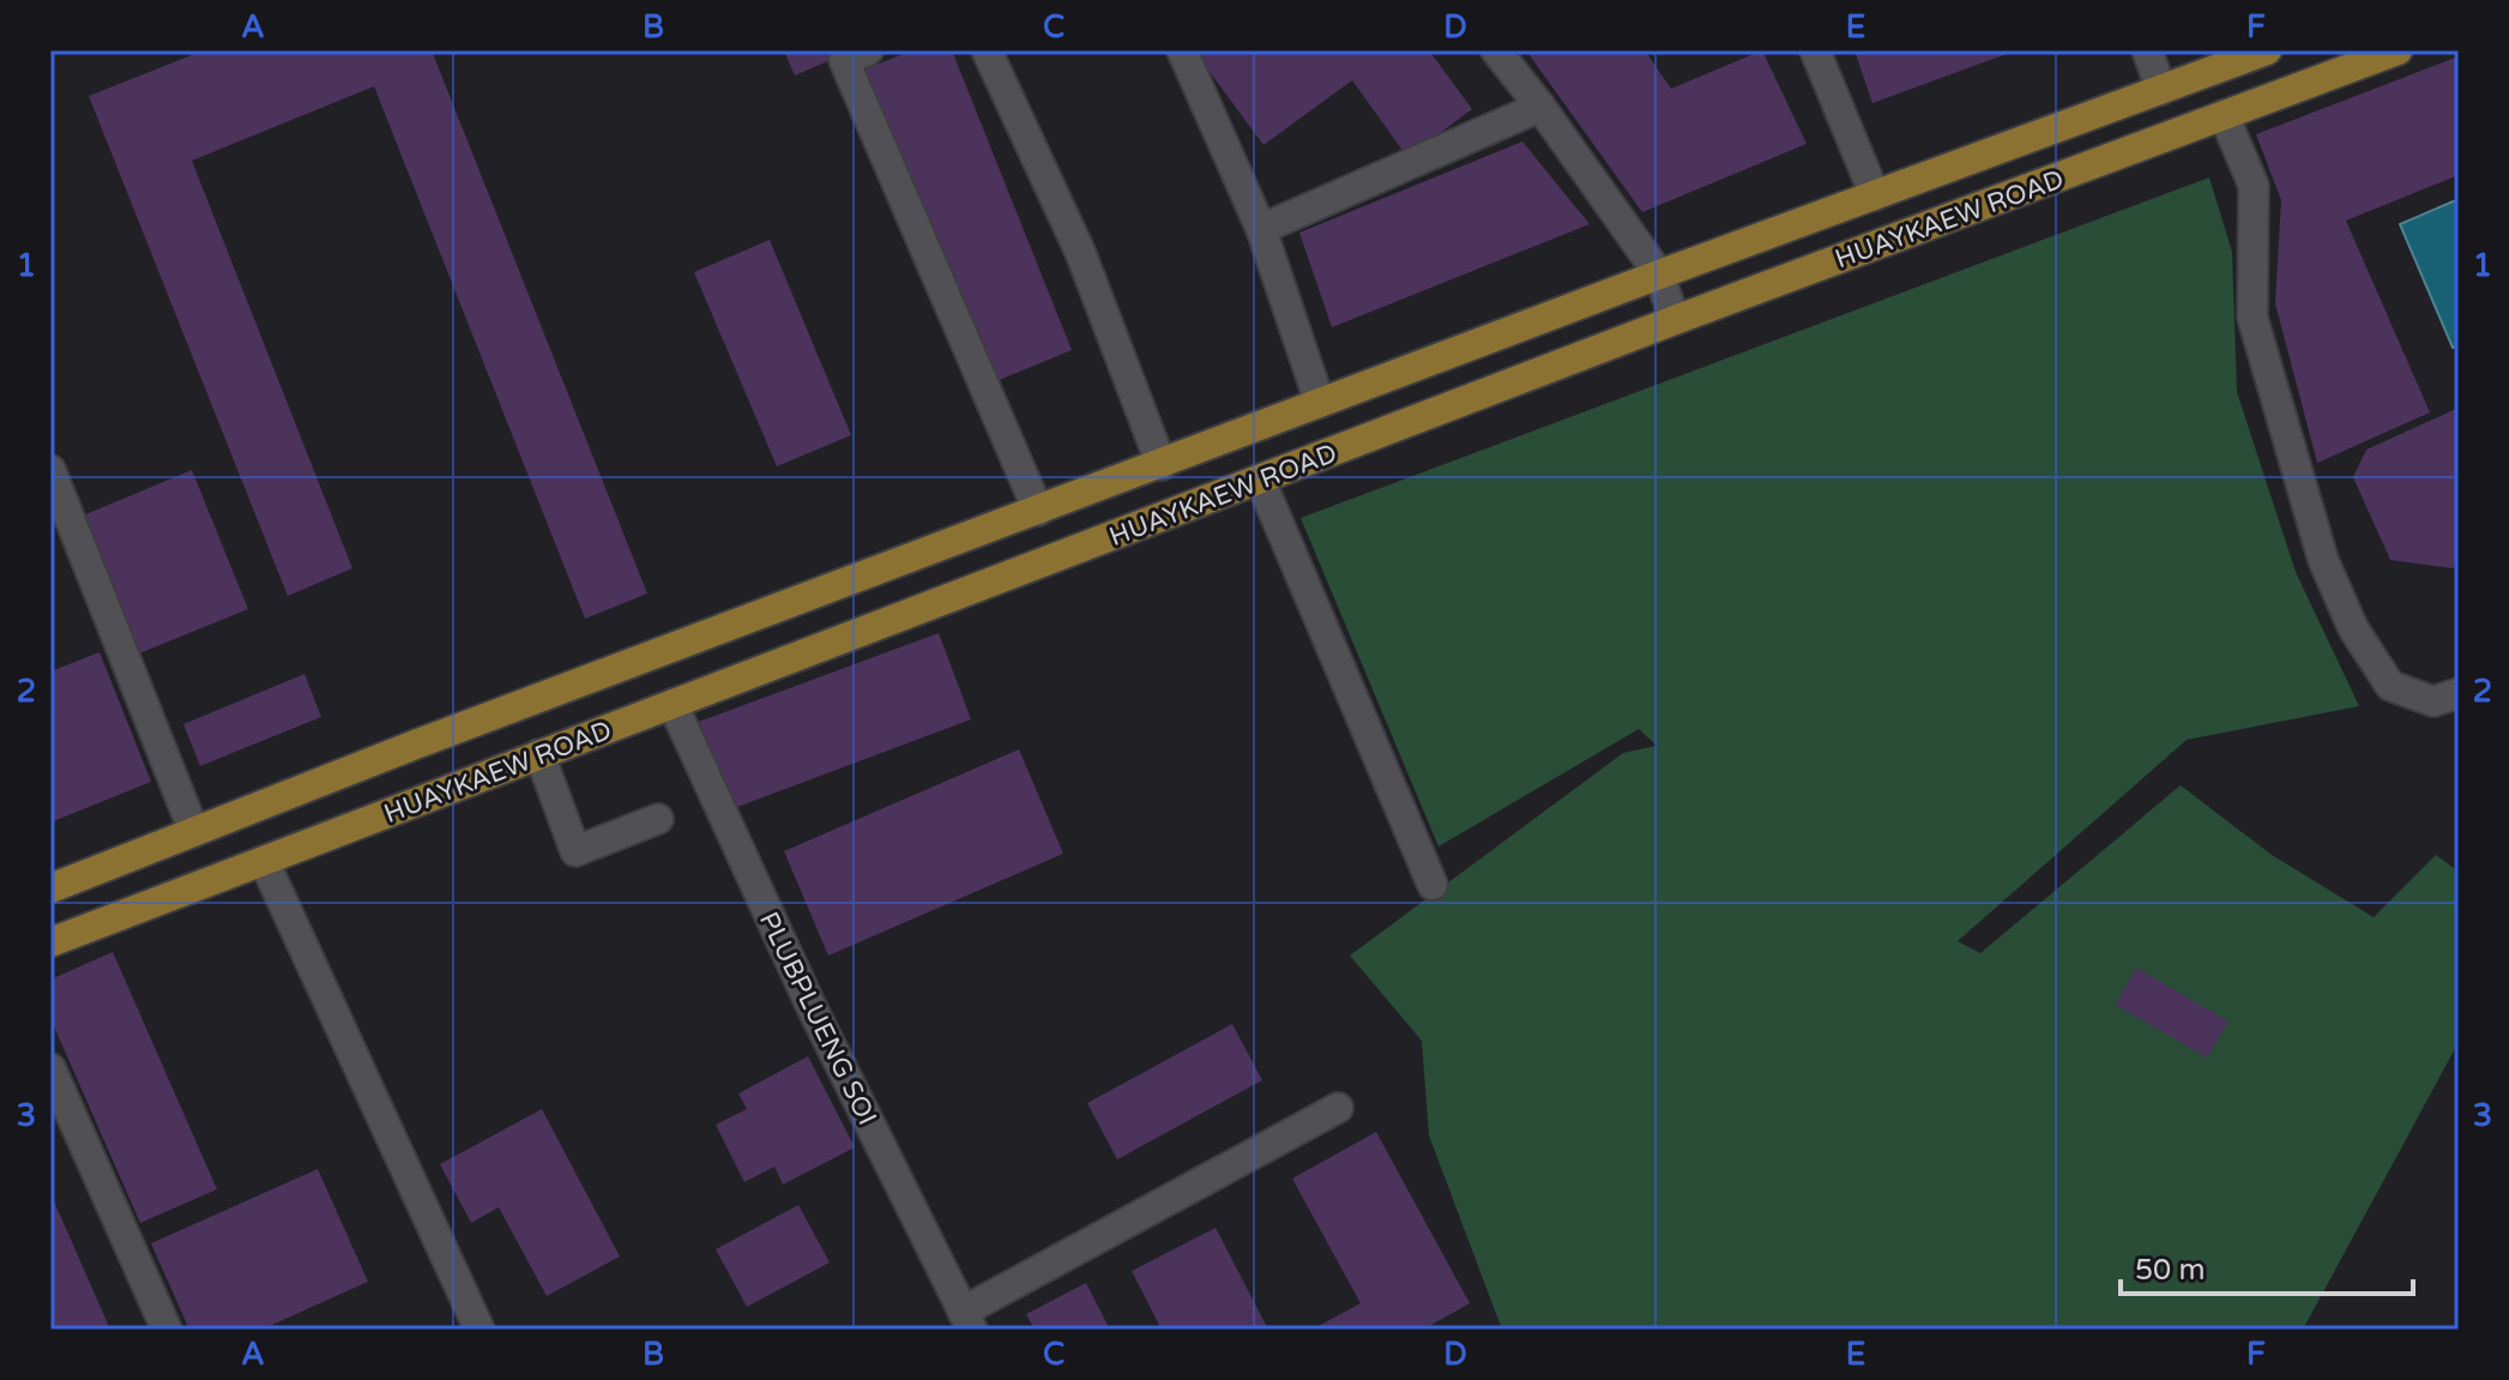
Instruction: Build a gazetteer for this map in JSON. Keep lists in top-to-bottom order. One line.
{"streets":{"main road":["HUAYKAEW ROAD"],"street":["PLUBPLUENG SOI"]},"crossings":[["HUAYKAEW ROAD","PLUBPLUENG SOI"]],"scale_bar":"50 m","grid":{"columns":["A","B","C","D","E","F"],"rows":["1","2","3"]}}
